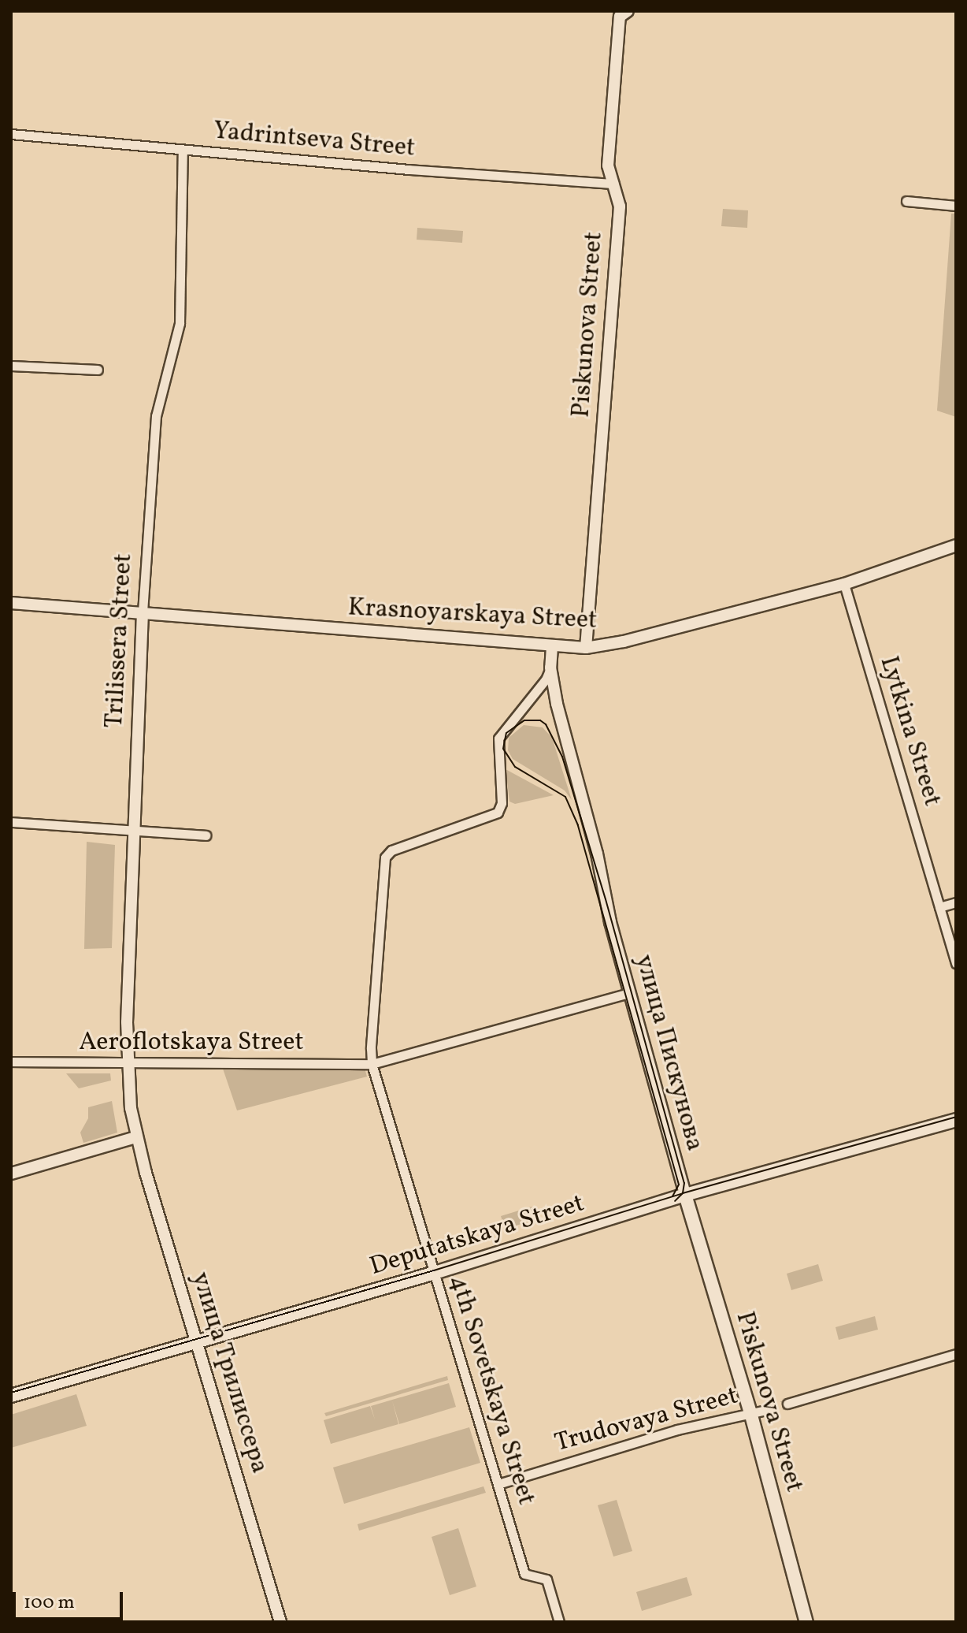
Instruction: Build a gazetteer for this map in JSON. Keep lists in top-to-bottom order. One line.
{"streets":{"main road":["Piskunova Street","Deputatskaya Street"],"street":["Yadrintseva Street","Krasnoyarskaya Street","Trilissera Street","Lytkina Street","Aeroflotskaya Street","улица Пискунова","улица Трилиссера","4th Sovetskaya Street","Trudovaya Street"]},"crossings":[["Yadrintseva Street","Piskunova Street"],["Yadrintseva Street","Trilissera Street"],["Piskunova Street","Krasnoyarskaya Street"],["Piskunova Street","улица Пискунова"],["Piskunova Street","Deputatskaya Street"],["Piskunova Street","Trudovaya Street"],["Krasnoyarskaya Street","Trilissera Street"],["Krasnoyarskaya Street","Lytkina Street"],["Trilissera Street","Aeroflotskaya Street"],["Trilissera Street","улица Трилиссера"],["Aeroflotskaya Street","улица Пискунова"],["Aeroflotskaya Street","4th Sovetskaya Street"],["улица Пискунова","Deputatskaya Street"],["Deputatskaya Street","улица Трилиссера"],["Deputatskaya Street","4th Sovetskaya Street"],["4th Sovetskaya Street","Trudovaya Street"]],"scale_bar":"100 m"}
